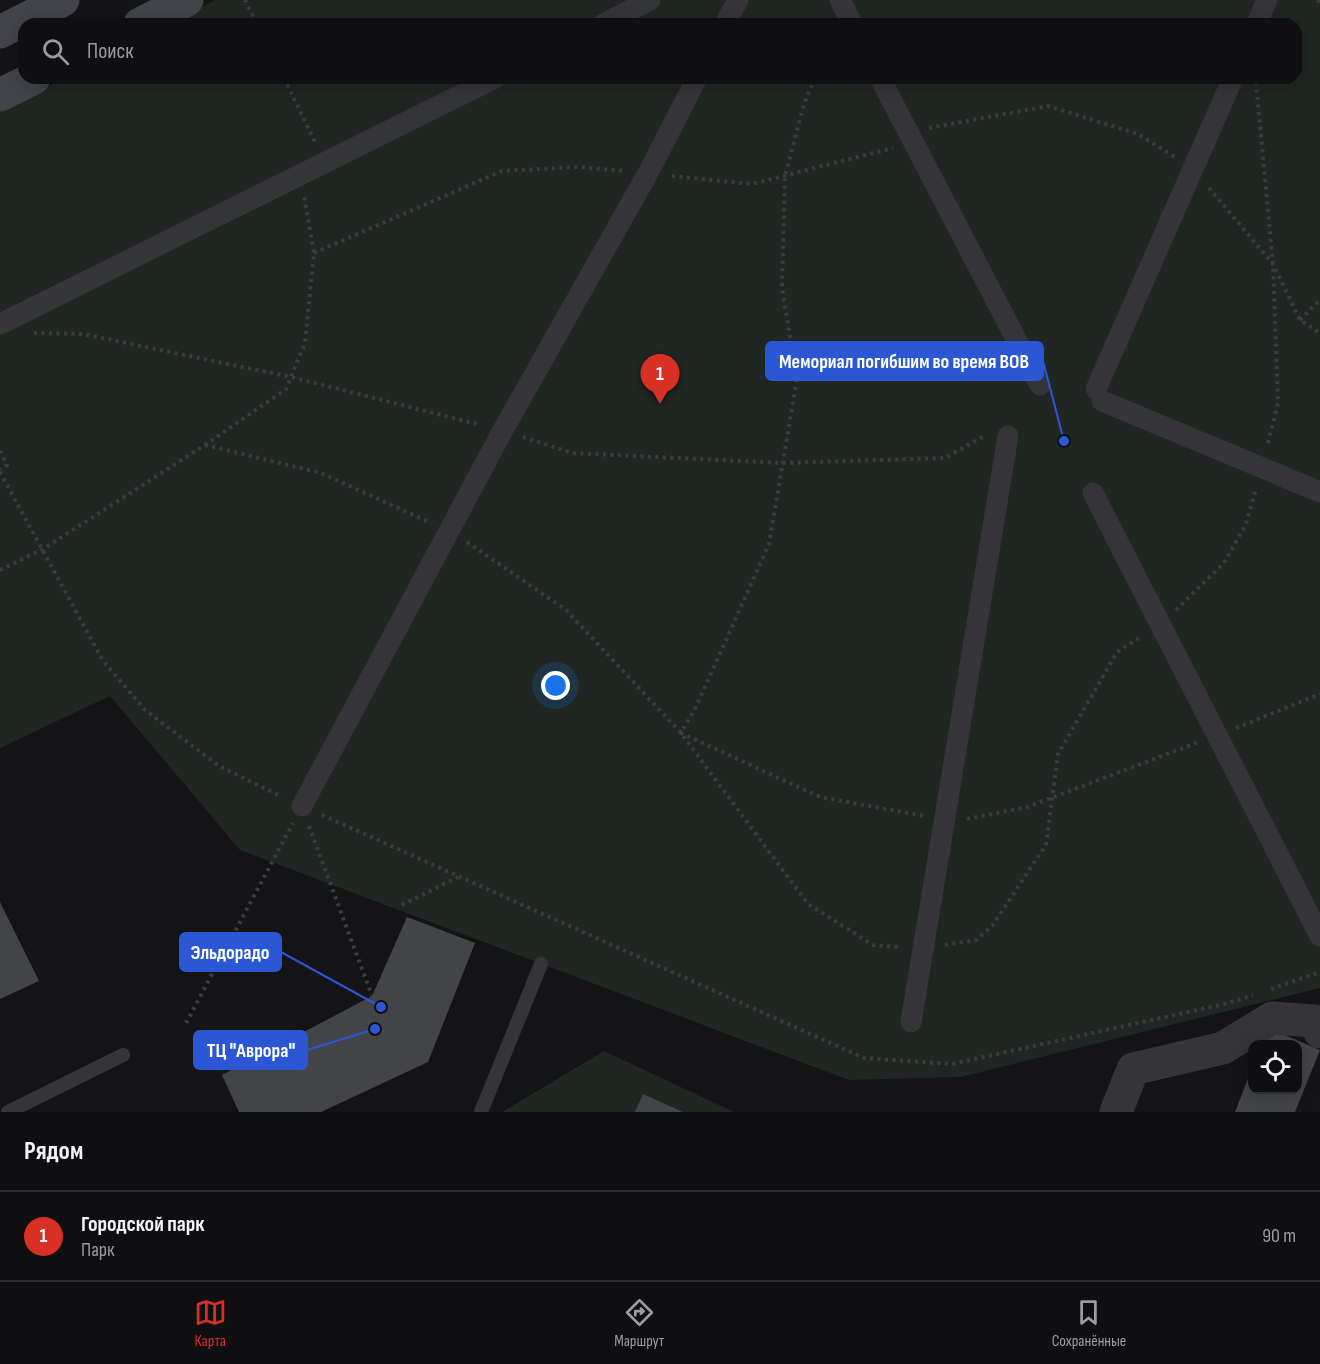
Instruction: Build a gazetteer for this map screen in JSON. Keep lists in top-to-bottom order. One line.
{"places":["Мемориал погибшим во время ВОВ","Эльдорадо","ТЦ \"Аврора\""],"page":{"search":"Поиск","pins":"1","heading":"Рядом","list":[{"mark":"1","name":"Городской парк","note":"Парк","value":"90 m"}],"nav":["Карта","Маршрут","Сохранённые"]}}
